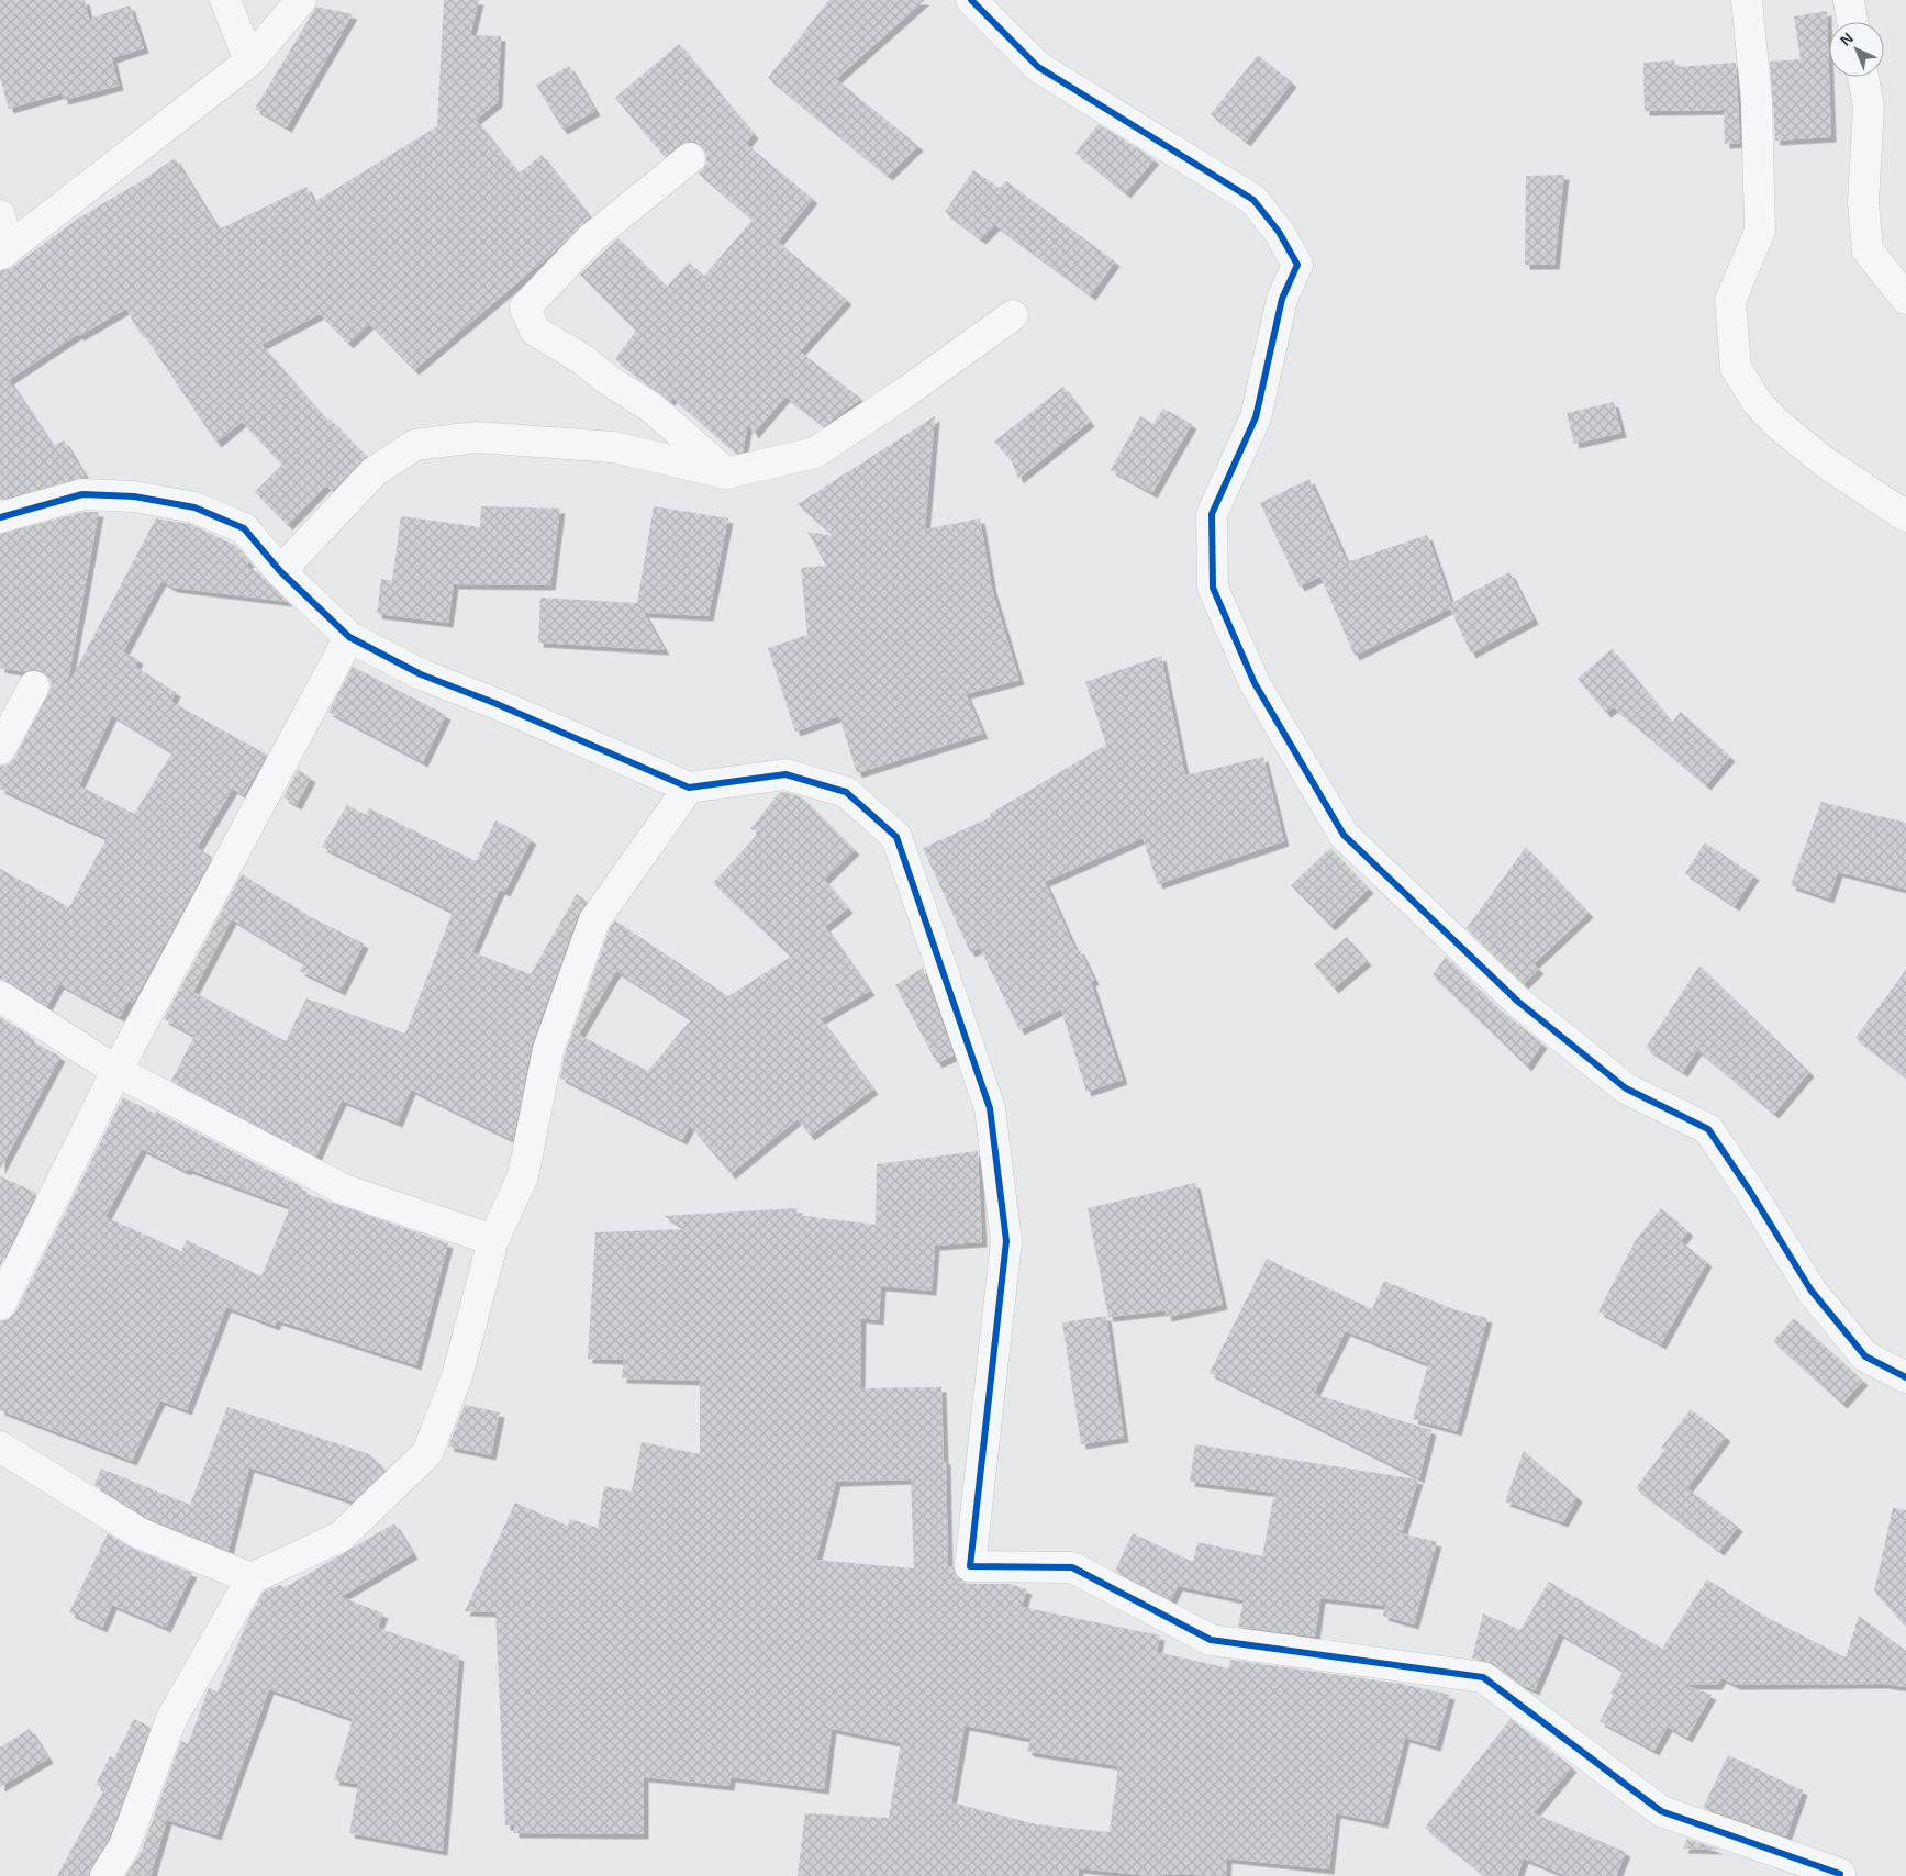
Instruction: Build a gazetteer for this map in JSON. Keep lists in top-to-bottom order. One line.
{"north":"top left"}
